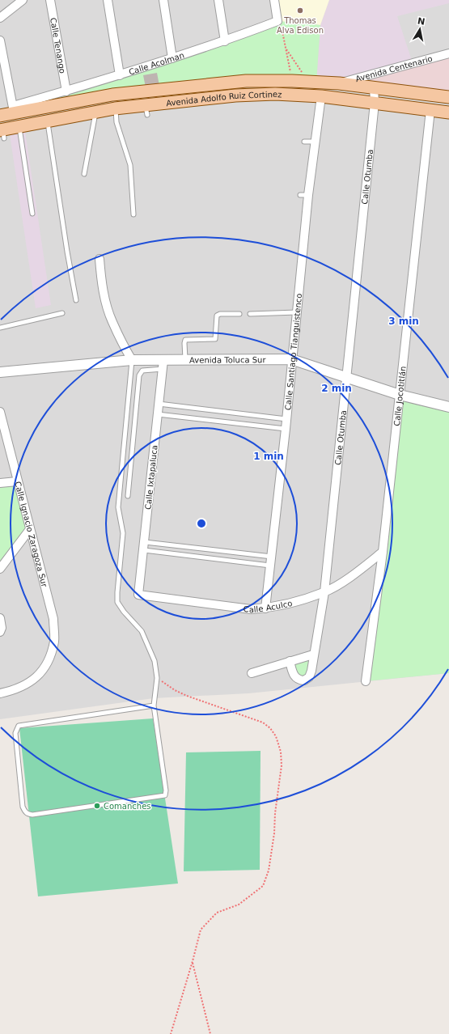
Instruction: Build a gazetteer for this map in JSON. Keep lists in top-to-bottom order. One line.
{"streets":{"main road":["Avenida Adolfo Ruiz Cortinez"],"street":["Calle Tenango","Calle Acolman","Avenida Centenario","Calle Otumba","Calle Santiago Tianguistenco","Avenida Toluca Sur","Calle Jocotitlán","Calle Ixtapaluca","Calle Ignacio Zaragoza Sur","Calle Aculco"]},"crossings":[["Calle Tenango","Calle Acolman"],["Calle Acolman","Avenida Adolfo Ruiz Cortinez"],["Avenida Centenario","Avenida Adolfo Ruiz Cortinez"],["Avenida Adolfo Ruiz Cortinez","Calle Otumba"],["Avenida Adolfo Ruiz Cortinez","Calle Santiago Tianguistenco"],["Avenida Adolfo Ruiz Cortinez","Calle Jocotitlán"],["Calle Otumba","Avenida Toluca Sur"],["Calle Otumba","Calle Aculco"],["Calle Santiago Tianguistenco","Avenida Toluca Sur"],["Calle Santiago Tianguistenco","Calle Aculco"],["Avenida Toluca Sur","Calle Jocotitlán"],["Avenida Toluca Sur","Calle Ixtapaluca"],["Calle Jocotitlán","Calle Aculco"],["Calle Ixtapaluca","Calle Aculco"]],"places":["Thomas Alva Edison","Comanches"],"north":"top","rings":["3 min","2 min","1 min"]}
